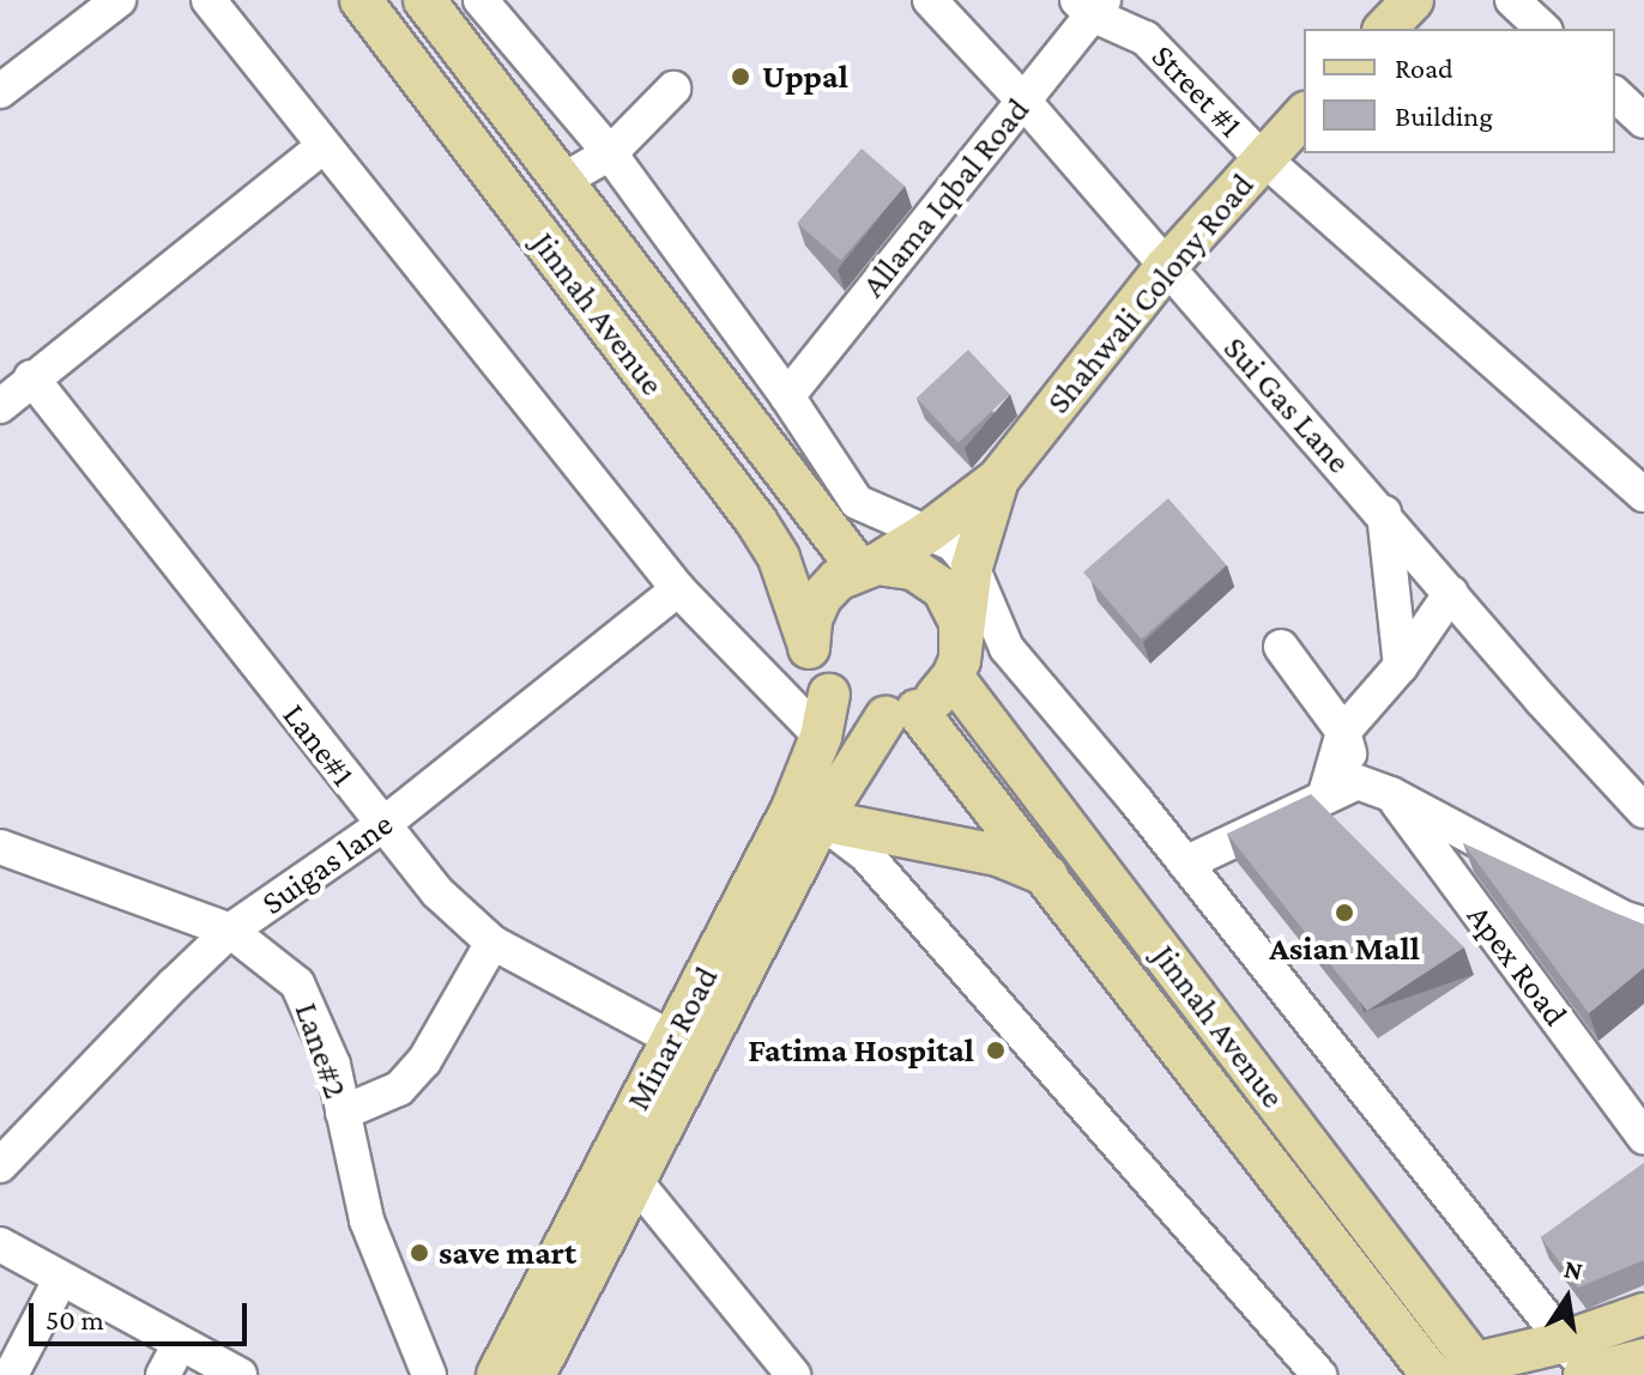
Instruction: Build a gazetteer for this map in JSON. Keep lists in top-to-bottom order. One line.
{"streets":{"main road":["Shahwali Colony Road","Jinnah Avenue","Minar Road"],"street":["Street #1","Allama Iqbal Road","Sui Gas Lane","Lane#1","Suigas lane","Apex Road","Lane#2"]},"crossings":[["Street #1","Allama Iqbal Road"],["Street #1","Shahwali Colony Road"],["Allama Iqbal Road","Sui Gas Lane"],["Shahwali Colony Road","Jinnah Avenue"],["Shahwali Colony Road","Sui Gas Lane"],["Shahwali Colony Road","Minar Road"],["Jinnah Avenue","Minar Road"],["Lane#1","Suigas lane"],["Lane#1","Minar Road"],["Suigas lane","Lane#2"]],"places":["Uppal","Asian Mall","Fatima Hospital","save mart"],"legend":["Road","Building"],"scale_bar":"50 m","north":"top"}
